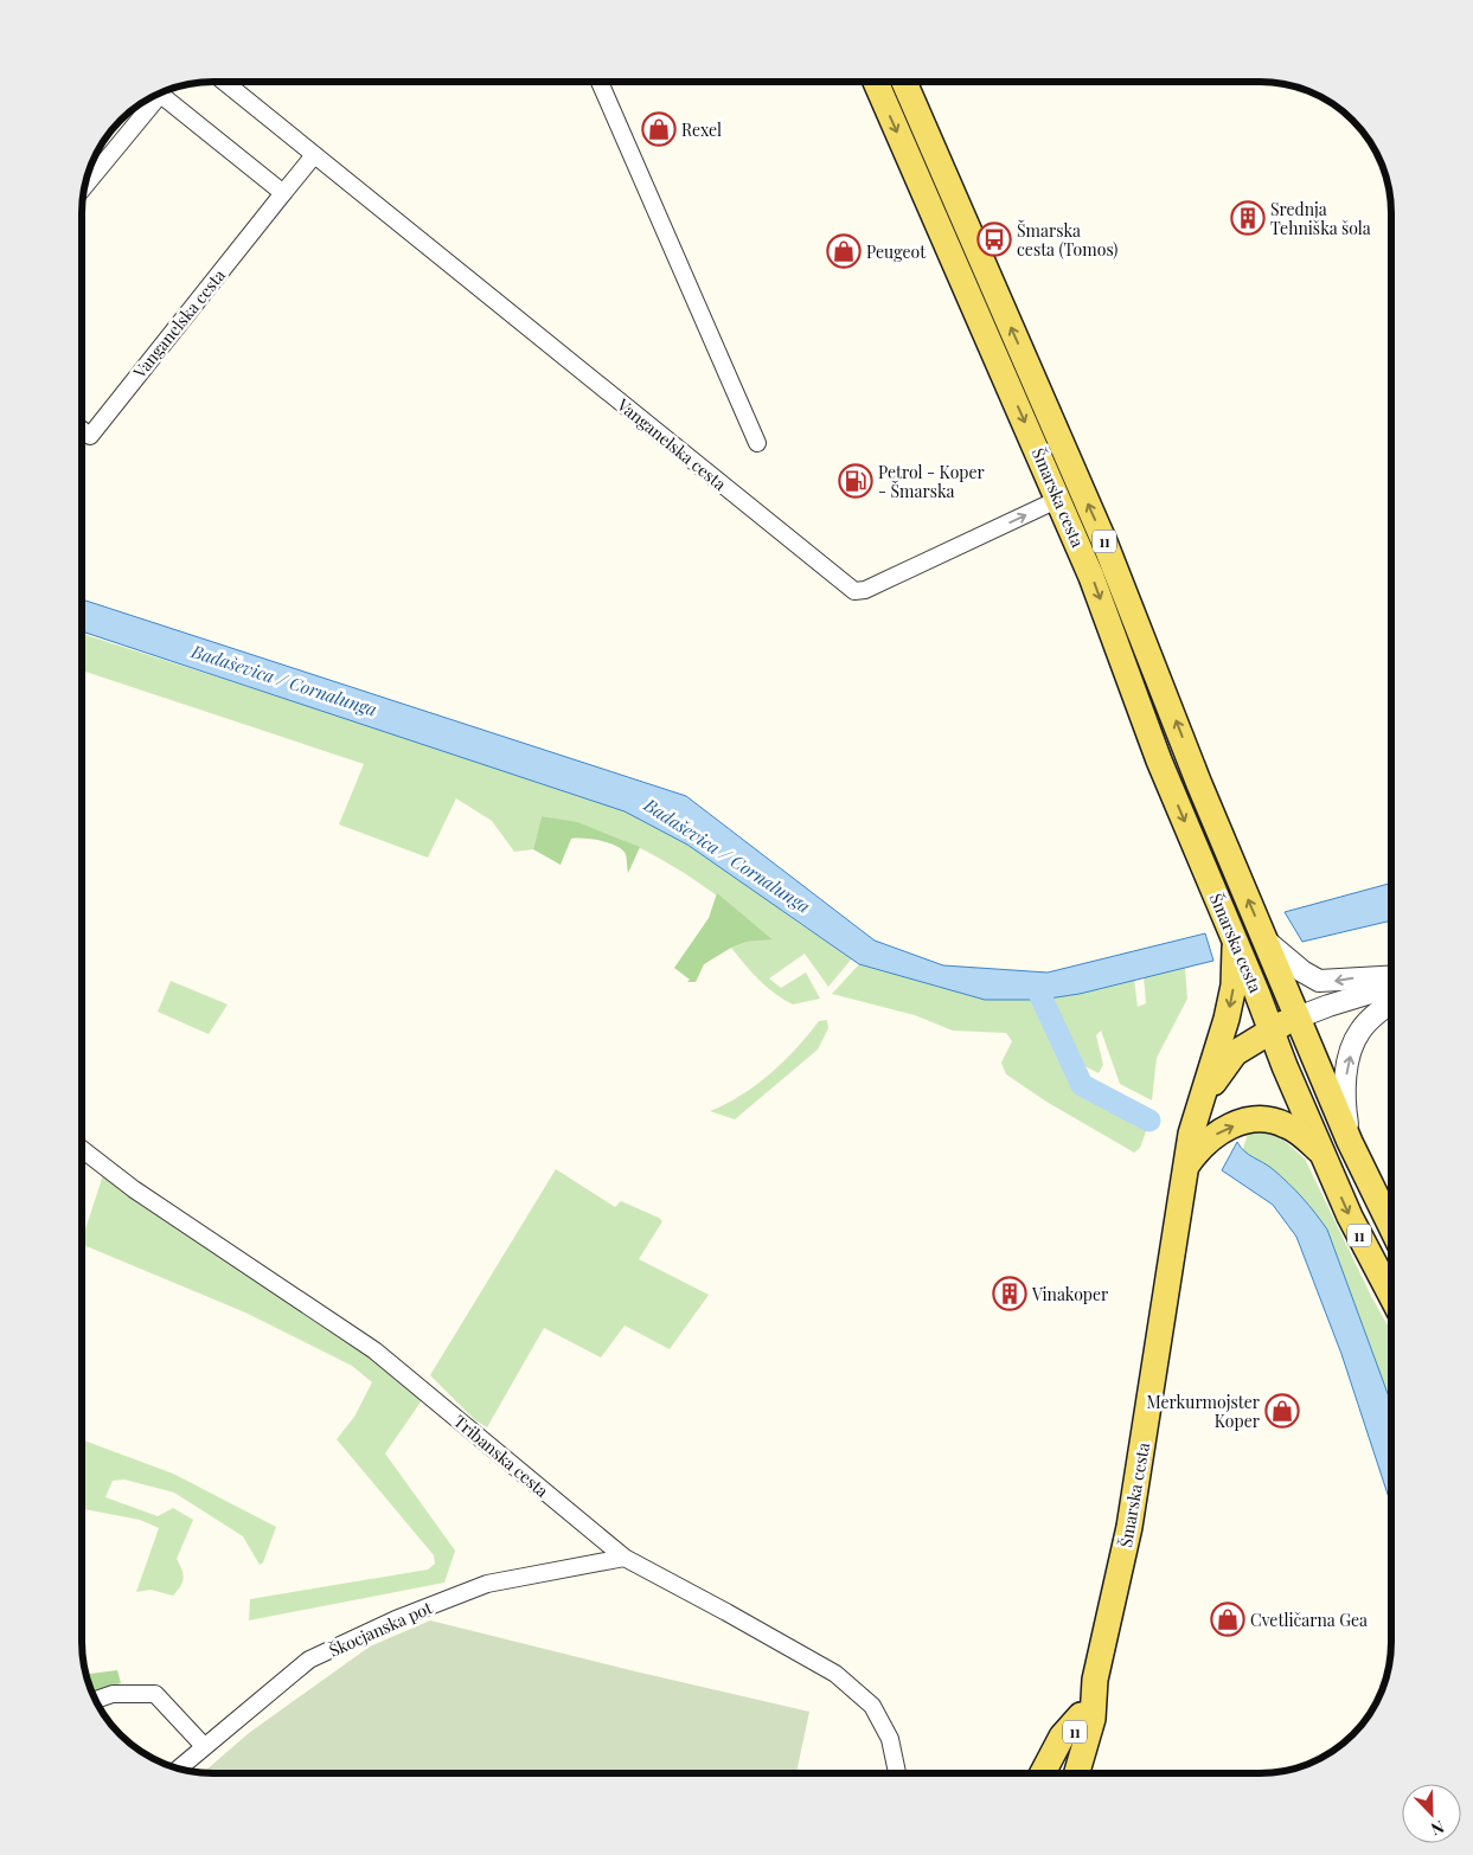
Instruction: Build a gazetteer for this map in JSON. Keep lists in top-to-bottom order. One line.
{"streets":{"main road":["Šmarska cesta","11"],"street":["Vanganelska cesta","Tribanska cesta","Škocjanska pot"]},"crossings":[["Vanganelska cesta","Šmarska cesta"],["Šmarska cesta","11"],["Tribanska cesta","Škocjanska pot"]],"one_way":["Vanganelska cesta"],"water":["Badaševica / Cornalunga"],"places":{"shop":["Rexel","Peugeot","Merkurmojster Koper","Cvetličarna Gea"],"building":["Srednja Tehniška šola","Vinakoper"],"bus stop":["Šmarska cesta (Tomos)"],"fuel station":["Petrol - Koper - Šmarska"]},"north":"bottom right"}
